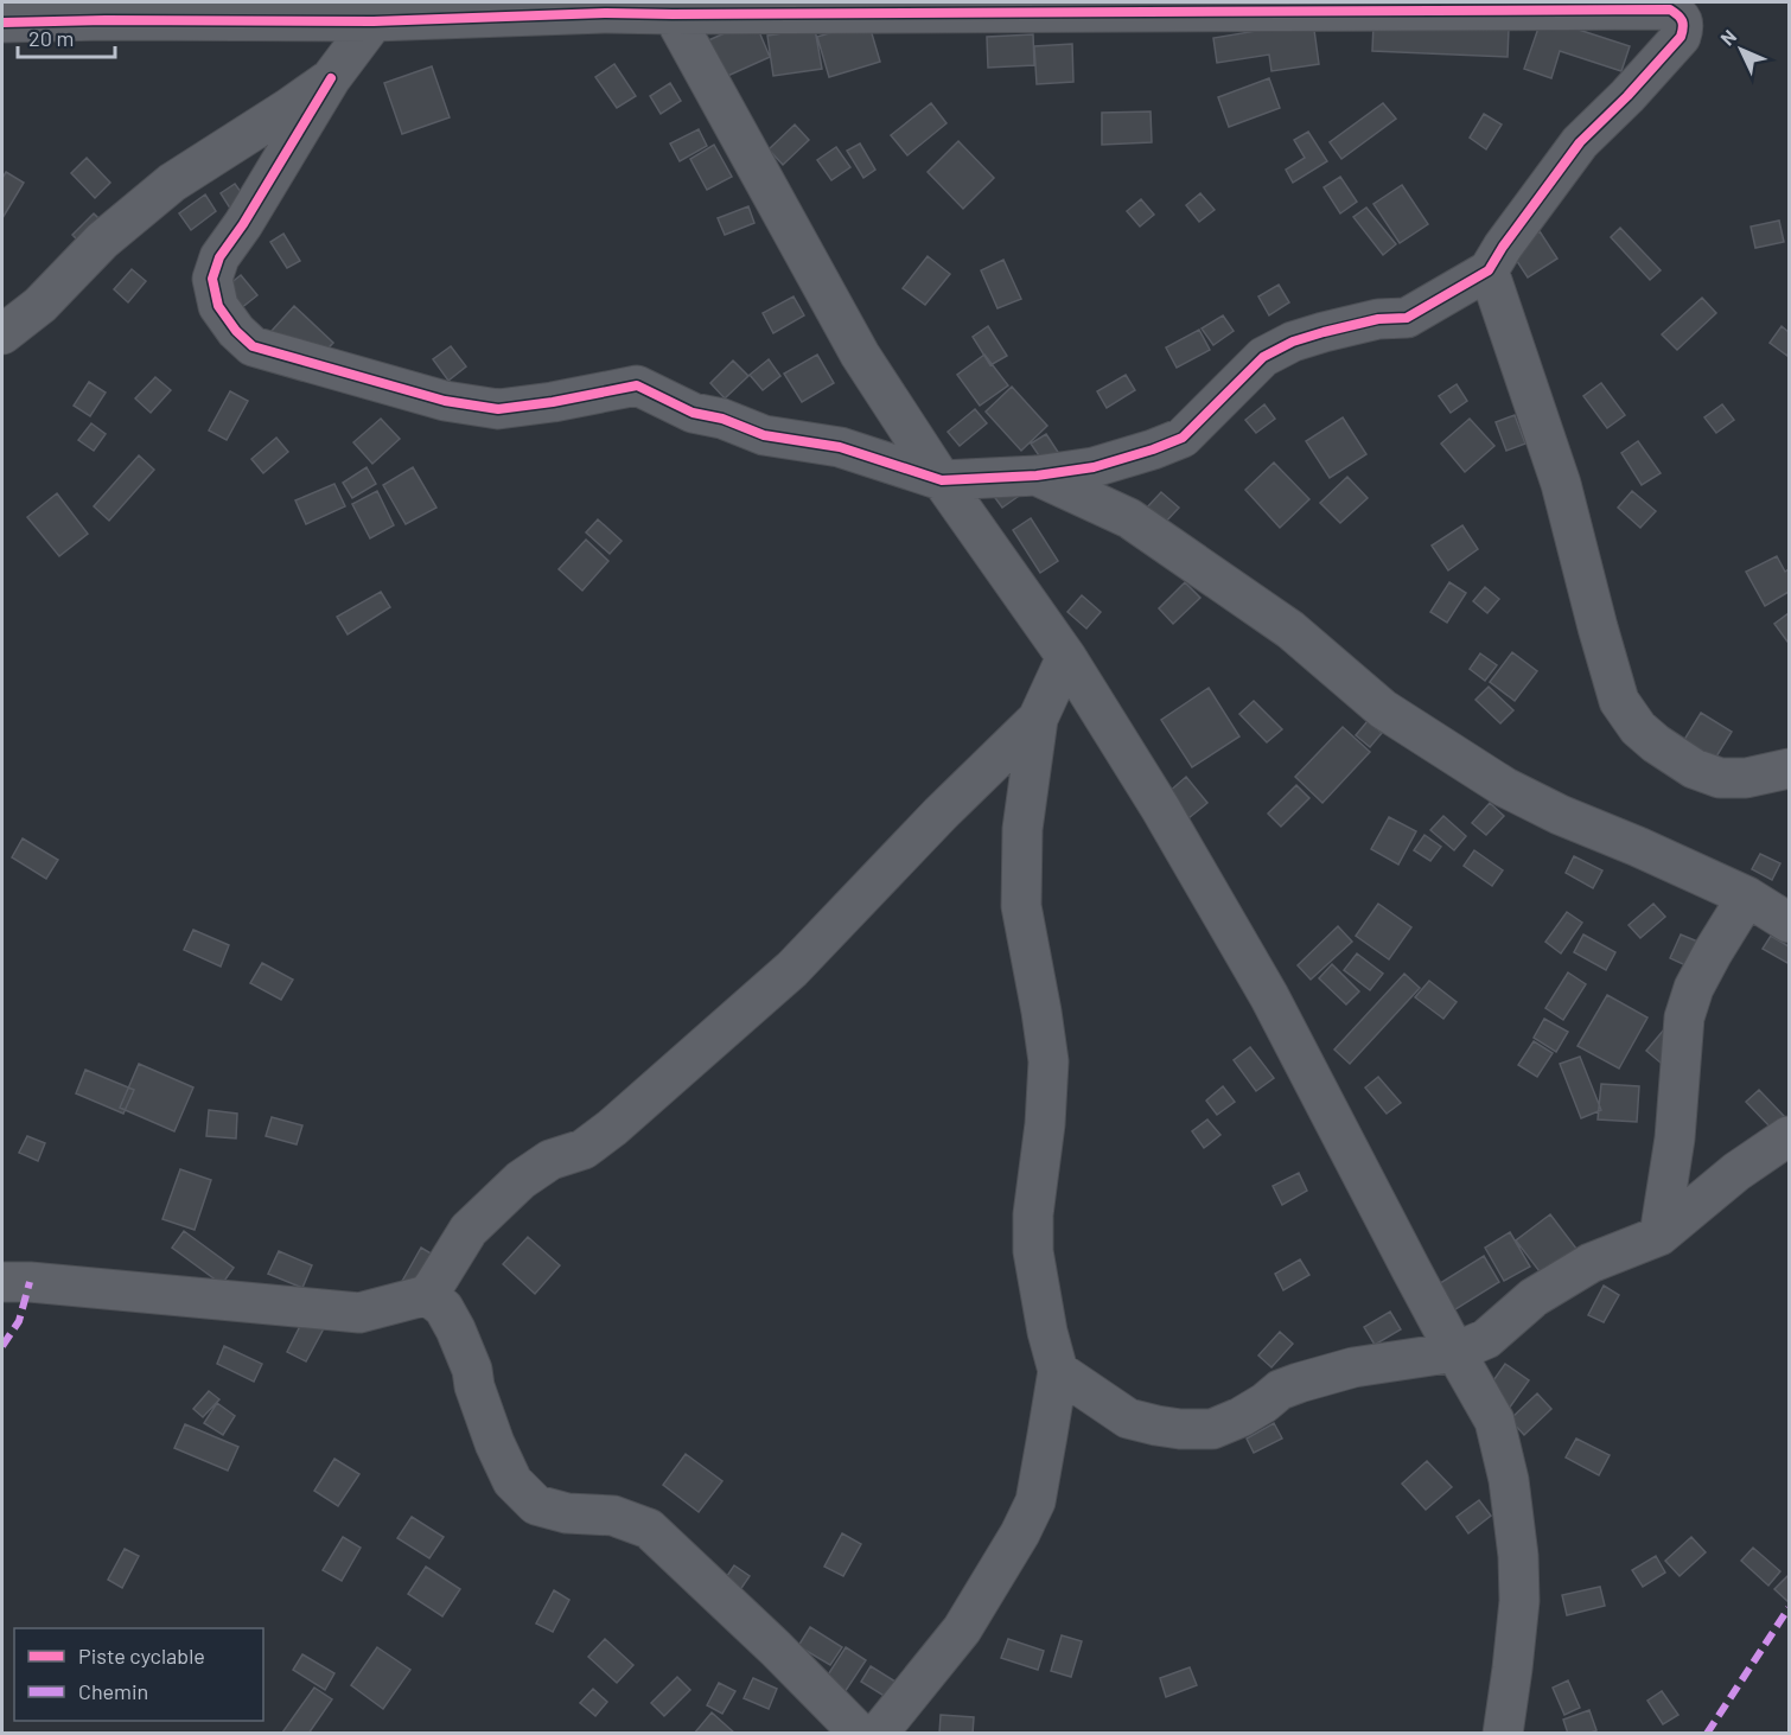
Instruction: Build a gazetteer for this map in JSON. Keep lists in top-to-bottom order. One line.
{"legend":["Piste cyclable","Chemin"],"scale_bar":"20 m","north":"top left"}
